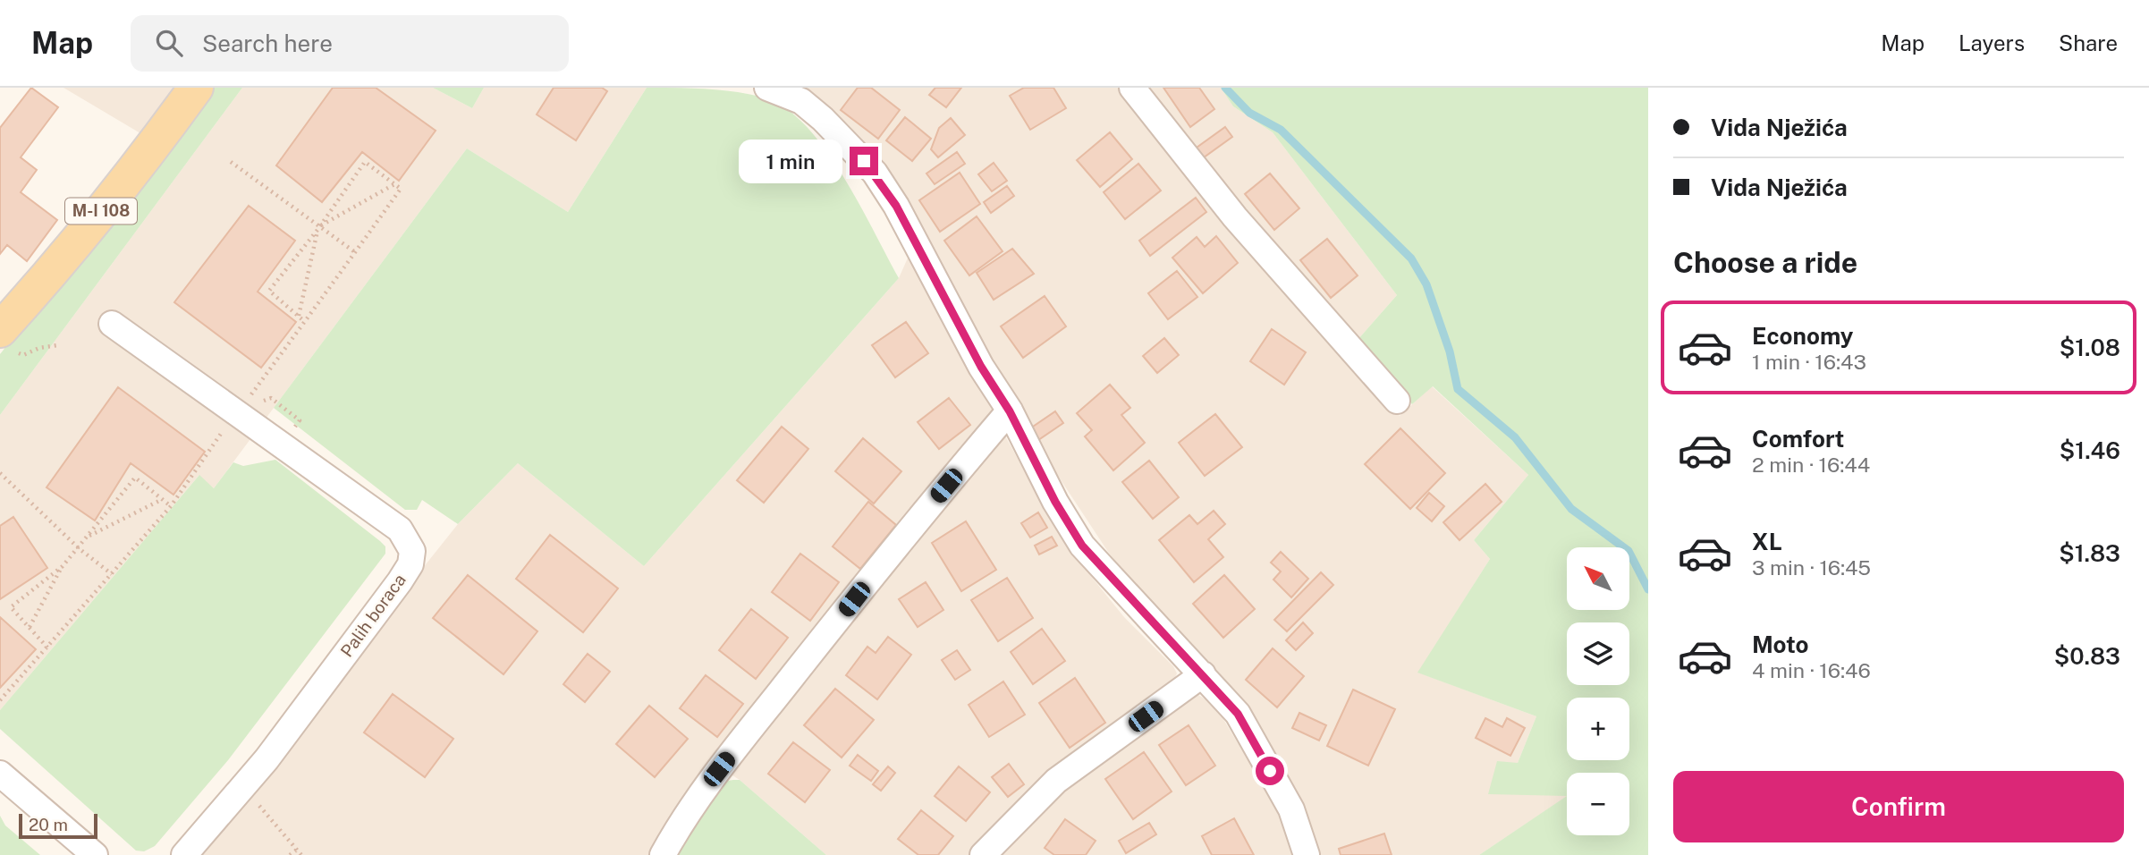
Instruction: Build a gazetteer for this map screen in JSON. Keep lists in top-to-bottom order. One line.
{"streets":{"main road":["M-I 108"],"street":["Palih boraca"]},"scale_bar":"20 m","north":"top left","page":{"header":"Map","search":"Search here","nav":["Map","Layers","Share"],"banner":["Vida Nježića","Vida Nježića"],"bubble":"1 min","heading":"Choose a ride","list":[{"name":"Economy","note":"1 min · 16:43","value":"$1.08"},{"name":"Comfort","note":"2 min · 16:44","value":"$1.46"},{"name":"XL","note":"3 min · 16:45","value":"$1.83"},{"name":"Moto","note":"4 min · 16:46","value":"$0.83"}],"map_buttons":["+","−"],"buttons":"Confirm","scale":"20 m"}}
